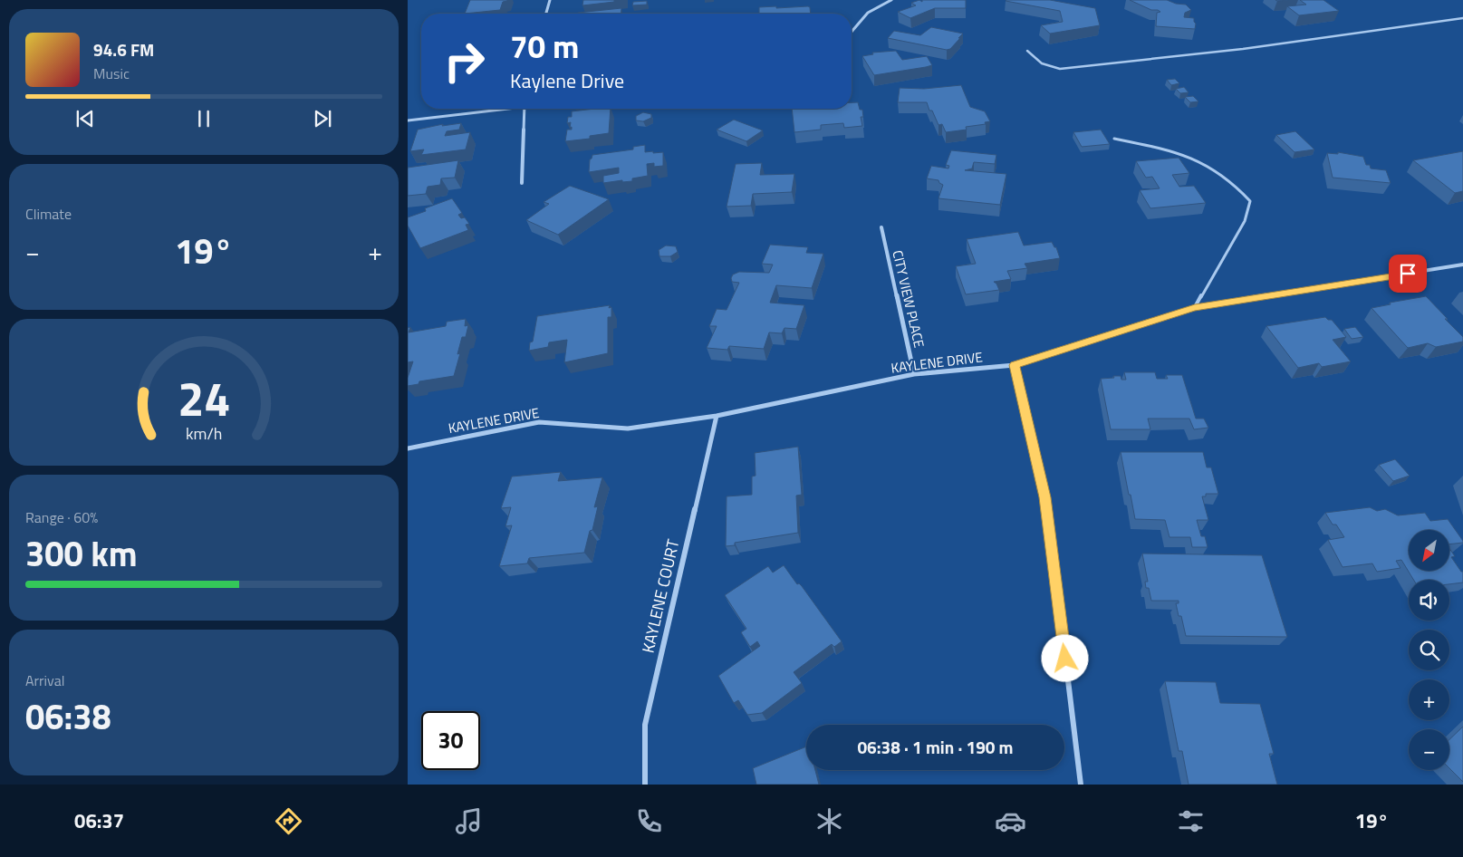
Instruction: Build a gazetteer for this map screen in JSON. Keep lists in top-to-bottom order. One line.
{"streets":{"street":["CITY VIEW PLACE","KAYLENE DRIVE","KAYLENE COURT"]},"crossings":[["CITY VIEW PLACE","KAYLENE DRIVE"],["KAYLENE DRIVE","KAYLENE COURT"]],"north":"bottom left","page":{"turn":["70 m","Kaylene Drive"],"song":["94.6 FM","Music"],"tile":["Climate",["Range · 60%","300 km"],["Arrival","06:38"]],"heat":["−","19°","+"],"map_buttons":["+","−"],"limit":"30","trip":"06:38 · 1 min · 190 m","tabs":["06:37","19°"],"gauge":["24","km/h"]}}
